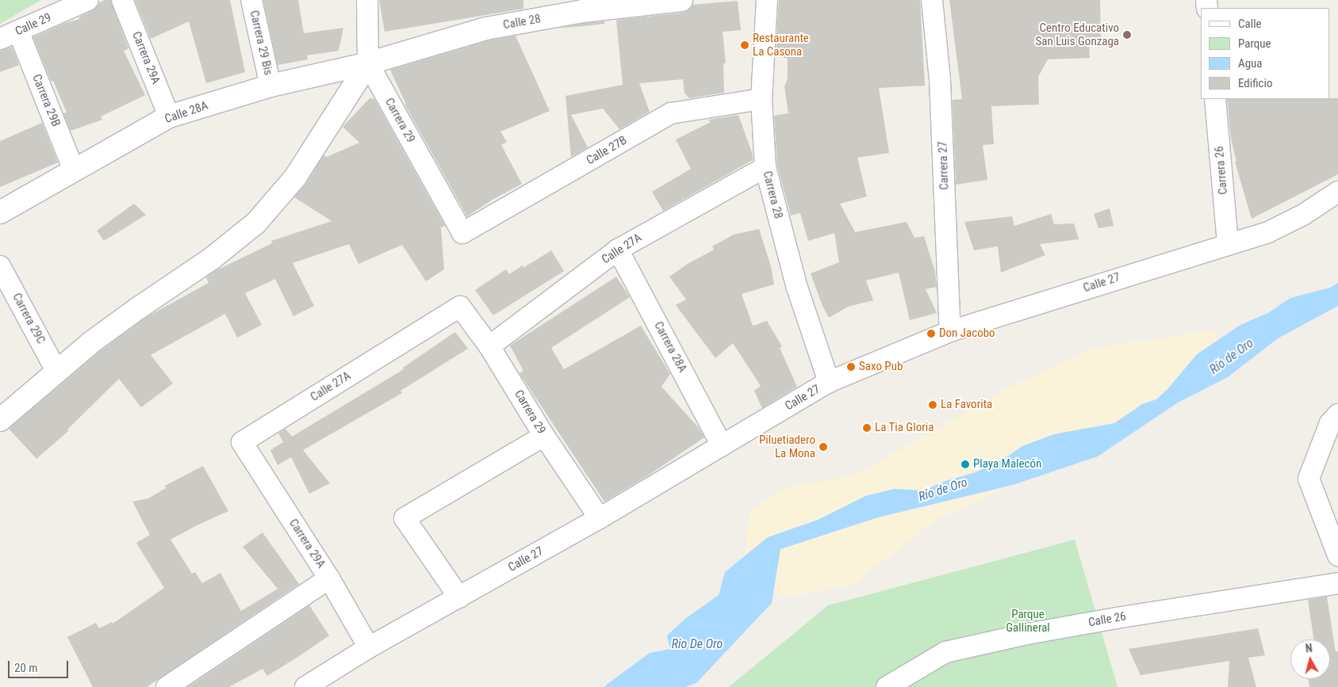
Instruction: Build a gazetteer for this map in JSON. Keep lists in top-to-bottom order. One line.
{"streets":{"street":["Calle 28","Calle 29","Carrera 29 Bis","Carrera 29A","Carrera 29B","Calle 28A","Carrera 29","Calle 27B","Carrera 27","Carrera 26","Carrera 28","Calle 27A","Calle 27","Carrera 29C","Carrera 28A","Calle 26"]},"crossings":[["Calle 28","Calle 28A"],["Calle 28","Carrera 29"],["Calle 29","Carrera 29B"],["Carrera 29 Bis","Calle 28A"],["Carrera 29A","Calle 28A"],["Carrera 29A","Calle 27A"],["Carrera 29A","Calle 27"],["Carrera 29B","Calle 28A"],["Calle 28A","Carrera 29"],["Carrera 29","Calle 27B"],["Carrera 29","Calle 27A"],["Carrera 29","Calle 27"],["Calle 27B","Carrera 28"],["Carrera 27","Calle 27"],["Carrera 26","Calle 27"],["Carrera 28","Calle 27A"],["Carrera 28","Calle 27"],["Calle 27A","Carrera 28A"],["Calle 27","Carrera 28A"]],"water":["Río de Oro","Rio De Oro"],"parks":["Parque Gallineral"],"places":["Centro Educativo San Luis Gonzaga","Restaurante La Casona","Don Jacobo","Saxo Pub","La Favorita","La Tia Gloria","Piluetiadero La Mona","Playa Malecón"],"legend":["Calle","Parque","Agua","Edificio"],"scale_bar":"20 m","north":"top"}
